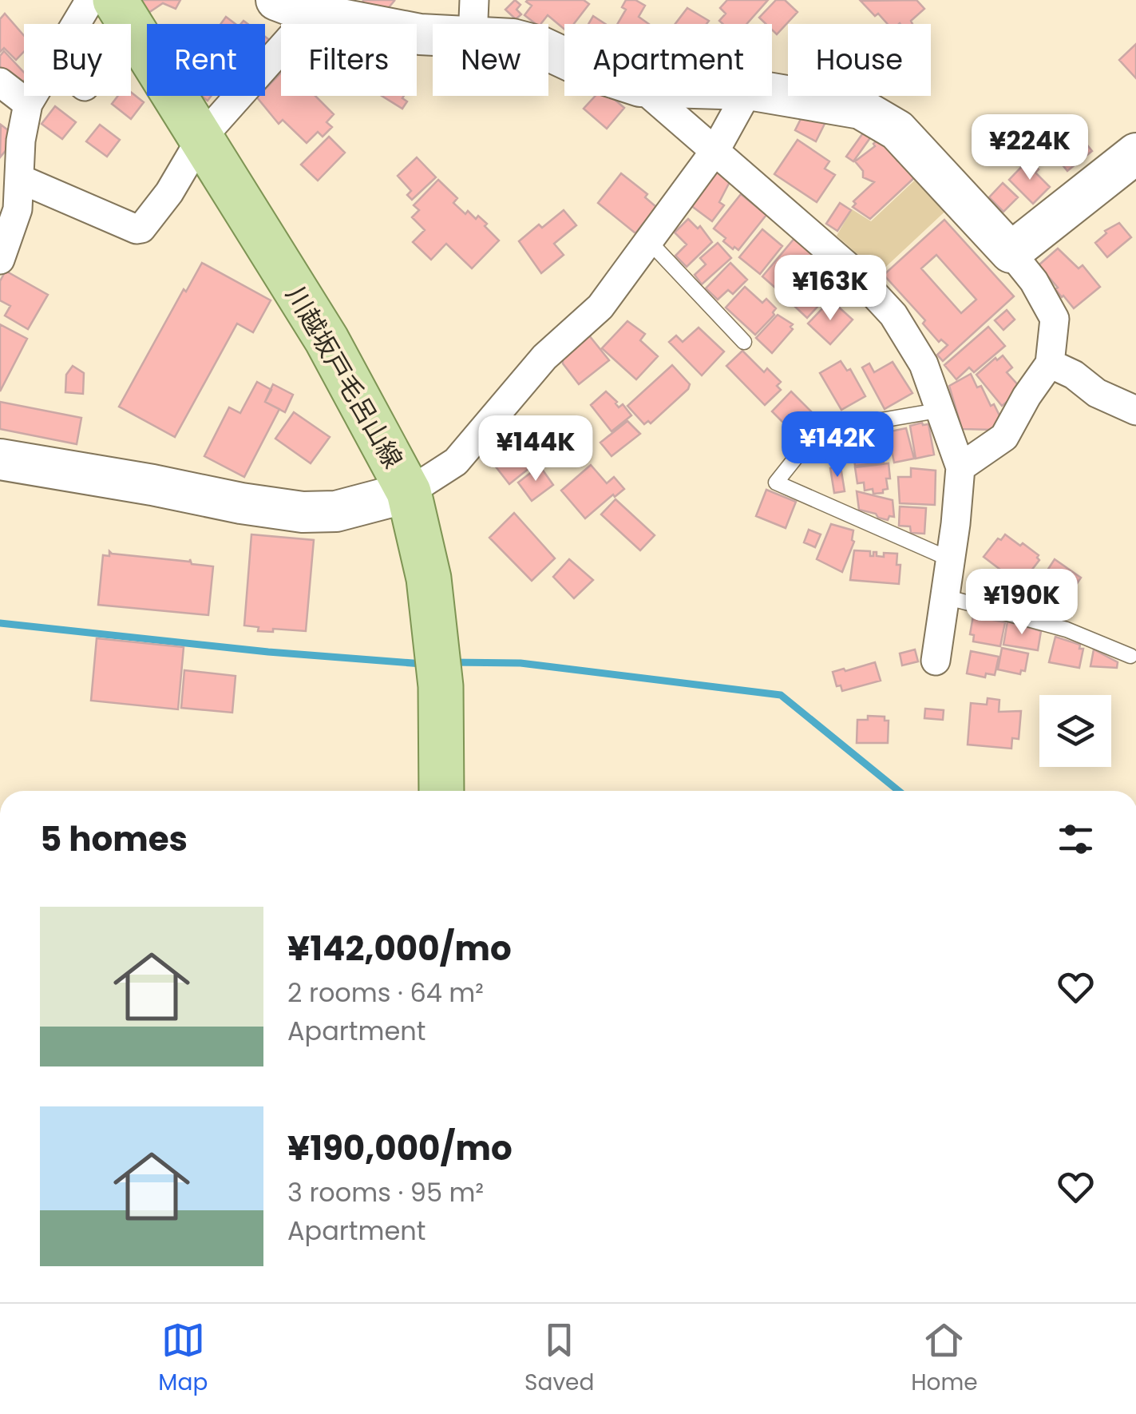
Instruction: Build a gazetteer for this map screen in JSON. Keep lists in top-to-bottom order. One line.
{"streets":{"main road":["川越坂戸毛呂山線"]},"page":{"chip":["Buy","Rent","Filters","New","Apartment","House"],"price":["¥224K","¥163K","¥142K","¥144K","¥190K"],"heading":"5 homes","list":[{"name":"¥142,000/mo","note":"2 rooms · 64 m² · Apartment"},{"name":"¥190,000/mo","note":"3 rooms · 95 m² · Apartment"}],"tabs":["Map","Saved","Home"]}}
